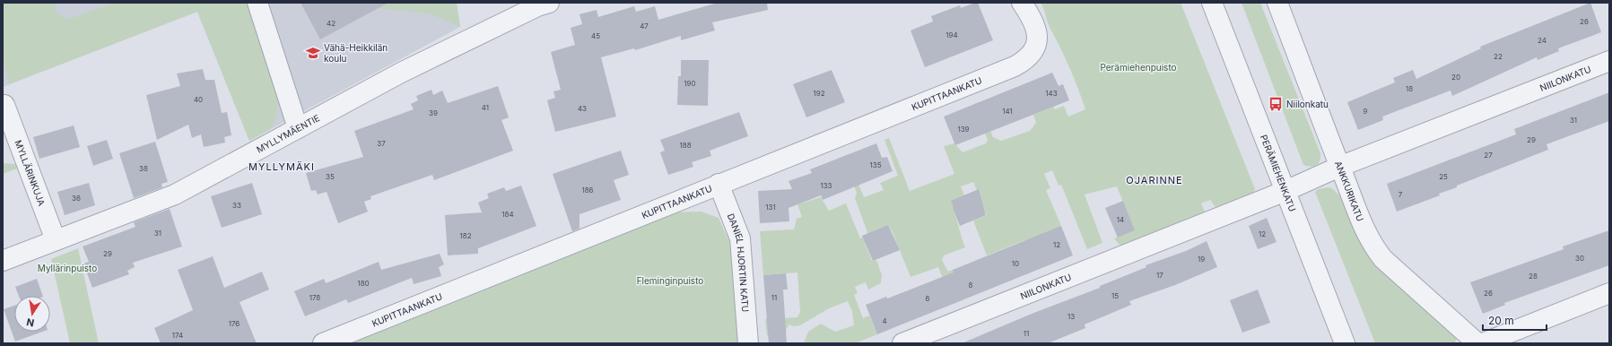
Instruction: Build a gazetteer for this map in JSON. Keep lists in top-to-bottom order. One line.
{"streets":{"street":["NIILONKATU","KUPITTAANKATU","MYLLYMÄENTIE","MYLLÄRINKUJA","PERÄMIEHENKATU","ANKKURIKATU","DANIEL HJORTIN KATU"]},"crossings":[["NIILONKATU","PERÄMIEHENKATU"],["NIILONKATU","ANKKURIKATU"],["KUPITTAANKATU","DANIEL HJORTIN KATU"],["MYLLYMÄENTIE","MYLLÄRINKUJA"]],"districts":["MYLLYMÄKI","OJARINNE"],"parks":["Perämiehenpuisto","Myllärinpuisto","Fleminginpuisto"],"places":{"school or university":["Vähä-Heikkilän koulu"],"bus stop":["Niilonkatu"]},"house_numbers":["26","42","47","194","45","24","22","20","190","18","192","143","40","41","43","141","9","39","31","139","29","37","188","27","135","38","35","25","133","186","7","36","33","131","184","14","31","12","182","12","29","30","19","10","17","28","180","8","26","15","178","11","6","13","4","176","11","174"],"scale_bar":"20 m","north":"bottom"}
